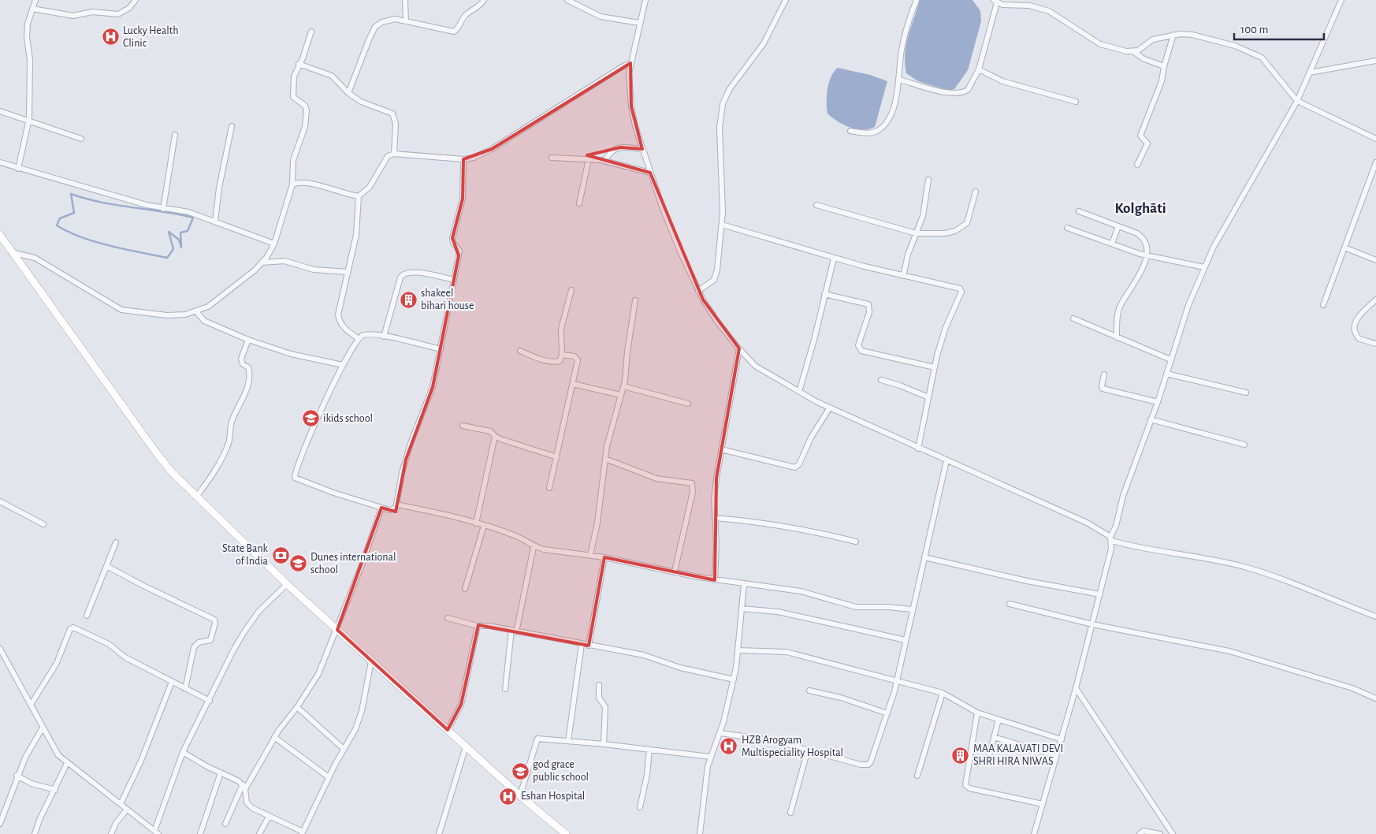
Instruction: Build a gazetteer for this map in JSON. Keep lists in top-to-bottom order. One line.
{"districts":["Kolghāti"],"places":{"hospital":["Lucky Health Clinic","HZB Arogyam Multispeciality Hospital","Eshan Hospital"],"building":["shakeel bihari house","MAA KALAVATI DEVI SHRI HIRA NIWAS"],"school or university":["ikids school","Dunes international school","god grace public school"],"bank":["State Bank of India"]},"scale_bar":"100 m"}
